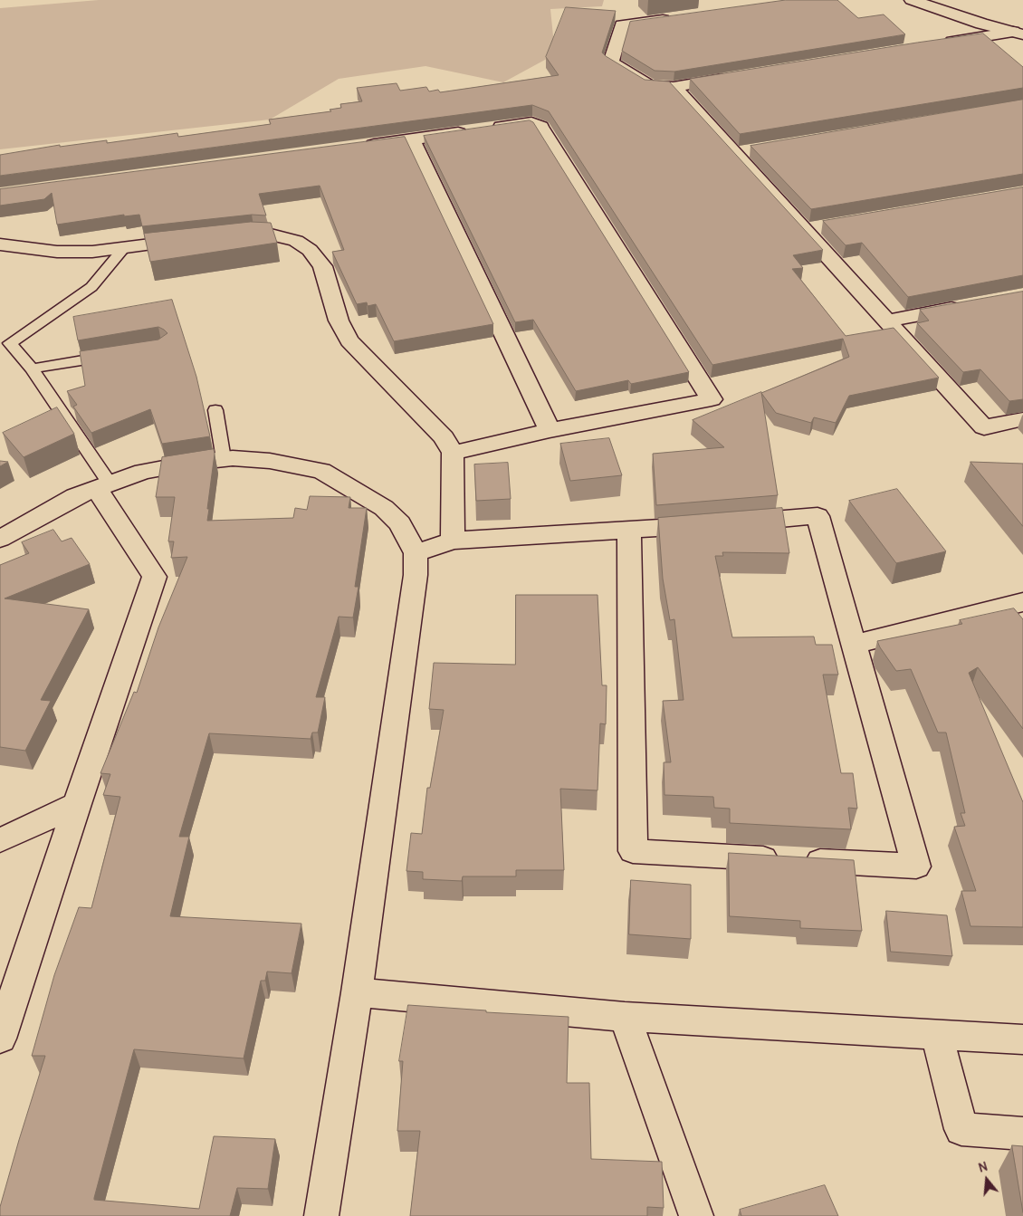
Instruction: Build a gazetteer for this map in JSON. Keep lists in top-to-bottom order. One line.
{"north":"top"}
